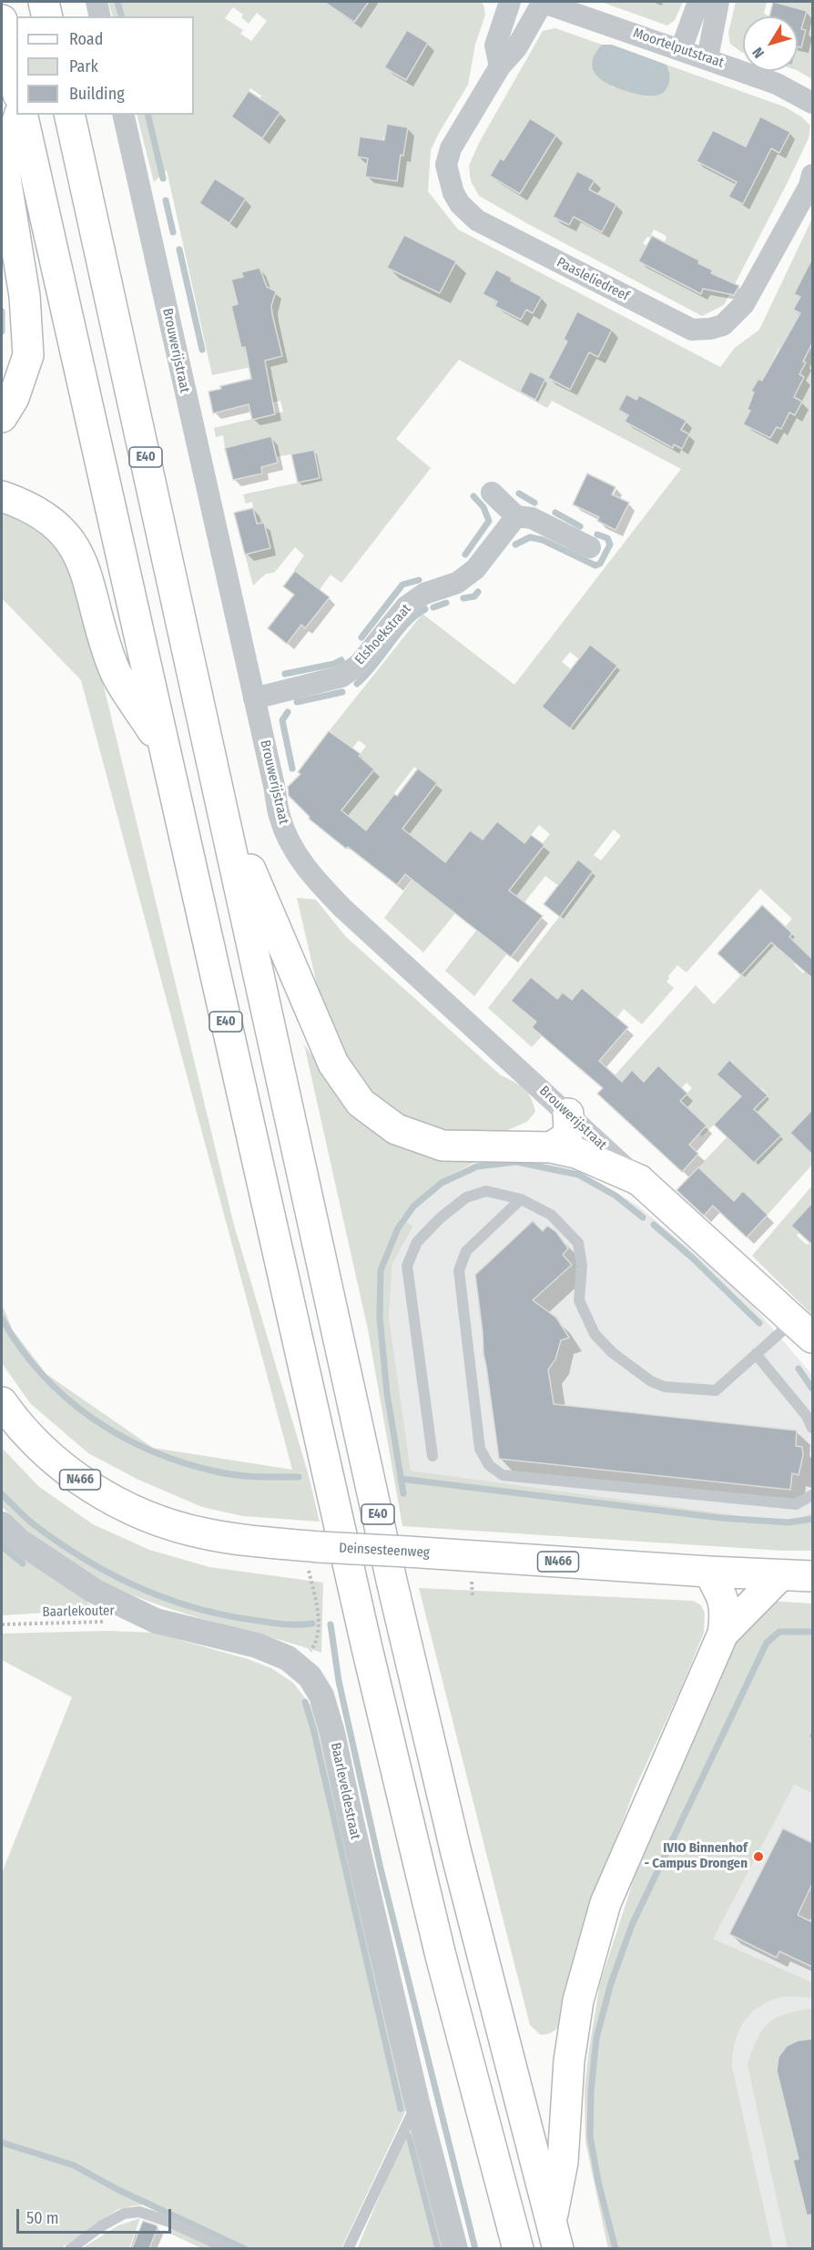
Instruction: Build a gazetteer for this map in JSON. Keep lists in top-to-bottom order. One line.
{"streets":{"main road":["Brouwerijstraat","E40","N466","Deinsesteenweg"],"street":["Moortelputstraat","Paasleliedreef","Elshoekstraat","Baarleveldestraat"],"path":["Baarlekouter"]},"crossings":[["Moortelputstraat","Paasleliedreef"],["Brouwerijstraat","Elshoekstraat"]],"places":["IVIO Binnenhof - Campus Drongen"],"legend":["Road","Park","Building"],"scale_bar":"50 m","north":"bottom left"}
